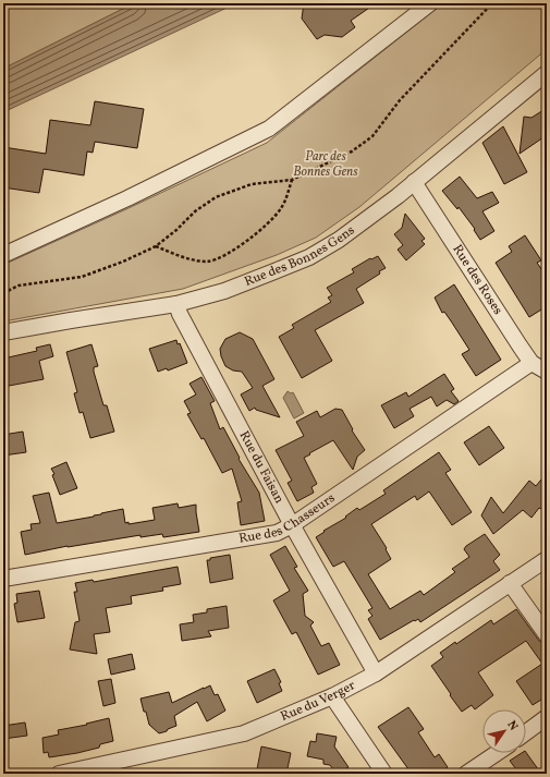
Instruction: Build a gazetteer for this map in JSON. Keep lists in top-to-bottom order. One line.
{"streets":{"street":["Rue des Bonnes Gens","Rue des Roses","Rue du Faisan","Rue des Chasseurs","Rue du Verger"]},"crossings":[["Rue des Bonnes Gens","Rue des Roses"],["Rue des Bonnes Gens","Rue du Faisan"],["Rue des Roses","Rue des Chasseurs"],["Rue du Faisan","Rue des Chasseurs"],["Rue du Faisan","Rue du Verger"]],"parks":["Parc des Bonnes Gens"],"north":"top right"}
